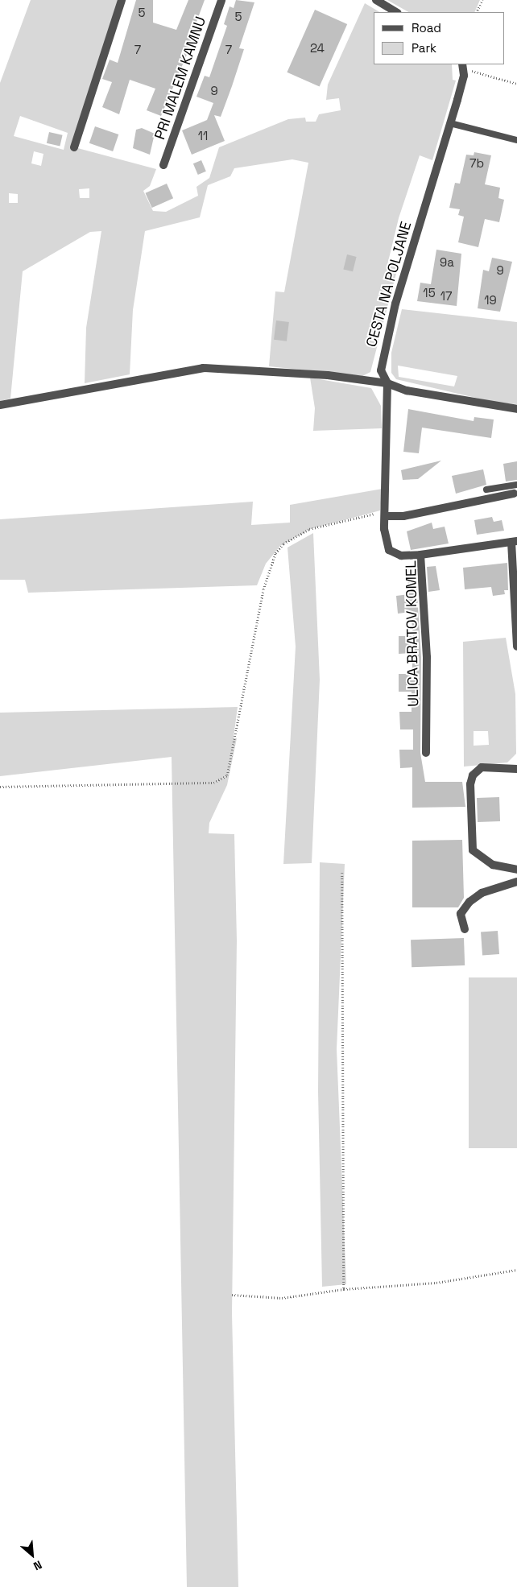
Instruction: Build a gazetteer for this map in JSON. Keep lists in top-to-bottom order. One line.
{"streets":{"street":["PRI MALEM KAMNU","CESTA NA POLJANE","ULICA BRATOV KOMEL"]},"house_numbers":["5","5","24","7","7","9","11","7b","9a","9","15","17","19"],"legend":["Road","Park"],"north":"bottom right"}
